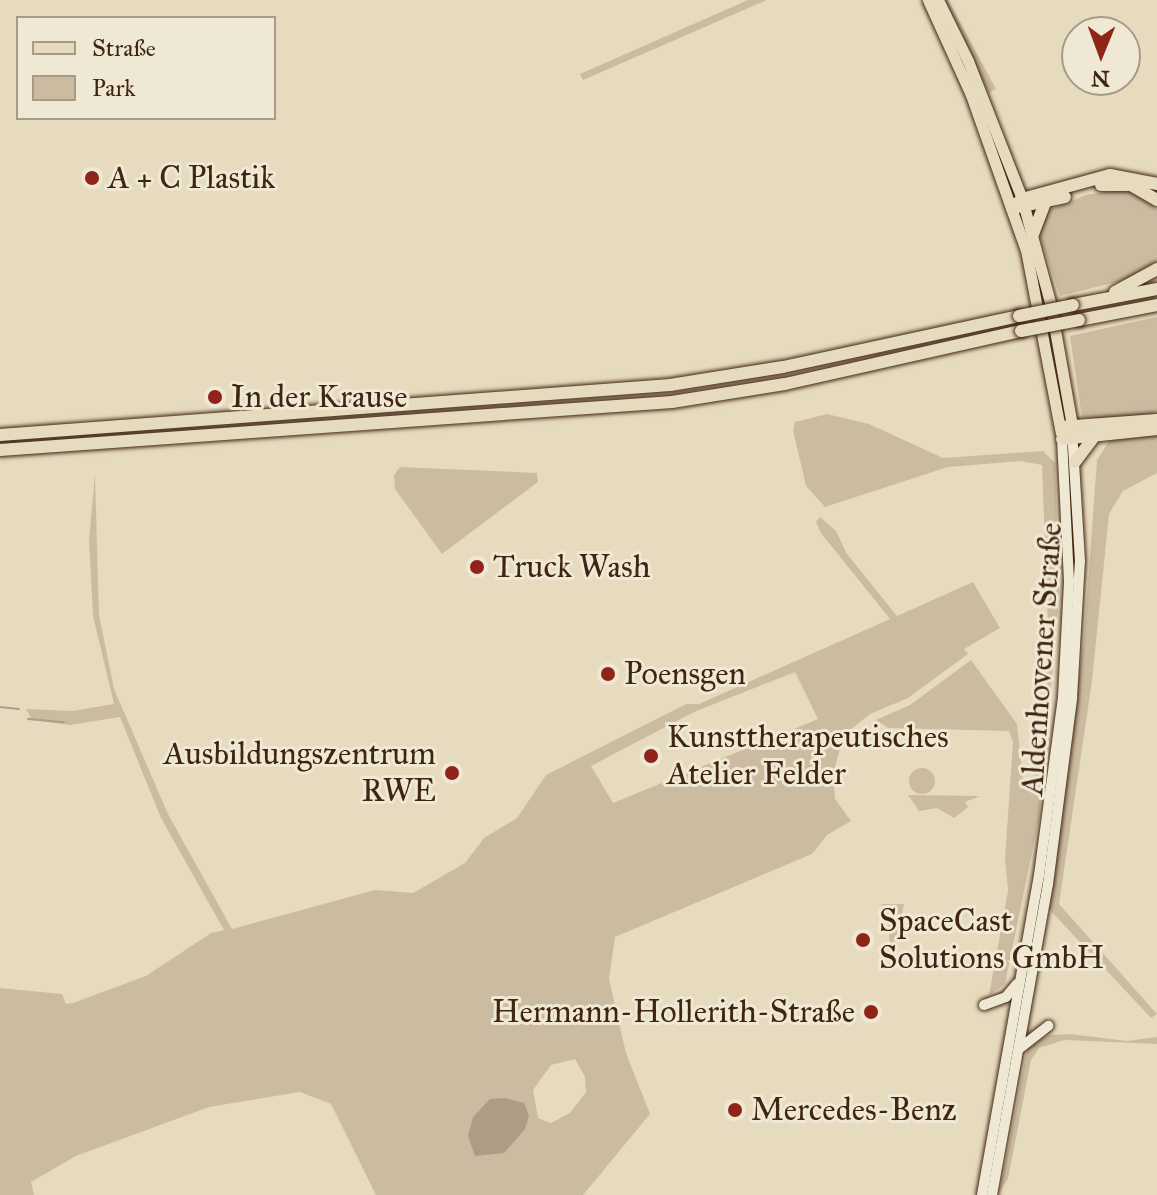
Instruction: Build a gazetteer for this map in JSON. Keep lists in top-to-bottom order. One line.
{"streets":{"main road":["Aldenhovener Straße"]},"places":["A + C Plastik","In der Krause","Truck Wash","Poensgen","Kunsttherapeutisches Atelier Felder","Ausbildungszentrum RWE","SpaceCast Solutions GmbH","Hermann-Hollerith-Straße","Mercedes-Benz"],"legend":["Straße","Park"],"north":"bottom"}
